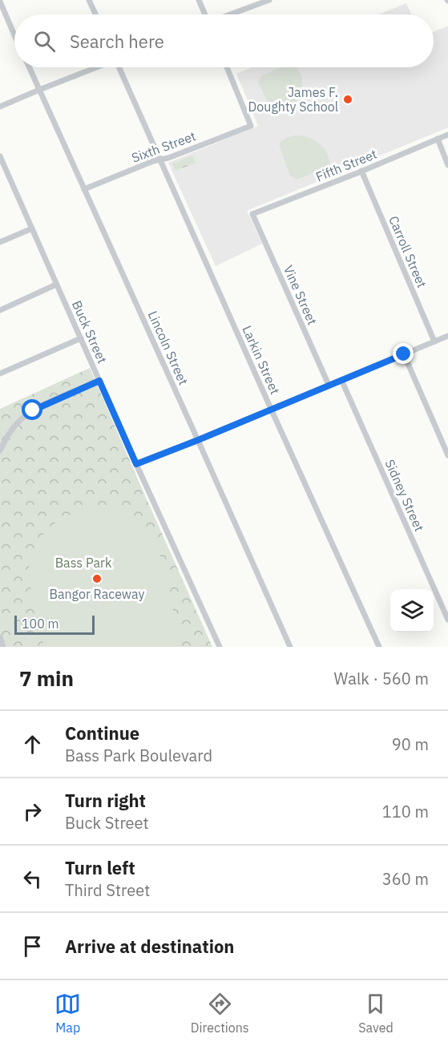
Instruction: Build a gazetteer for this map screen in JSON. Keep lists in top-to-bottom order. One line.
{"streets":{"street":["Sixth Street","Fifth Street","Carroll Street","Vine Street","Buck Street","Lincoln Street","Larkin Street","Sidney Street"]},"crossings":[["Sixth Street","Lincoln Street"],["Sixth Street","Larkin Street"],["Fifth Street","Carroll Street"],["Fifth Street","Vine Street"]],"parks":["Bass Park"],"places":["James F. Doughty School","Bangor Raceway"],"scale_bar":"100 m","page":{"search":"Search here","scale":"100 m","heading":["7 min","Walk · 560 m"],"list":[["Continue","Bass Park Boulevard","90 m"],["Turn right","Buck Street","110 m"],["Turn left","Third Street","360 m"],"Arrive at destination"],"nav":["Map","Directions","Saved"]}}
